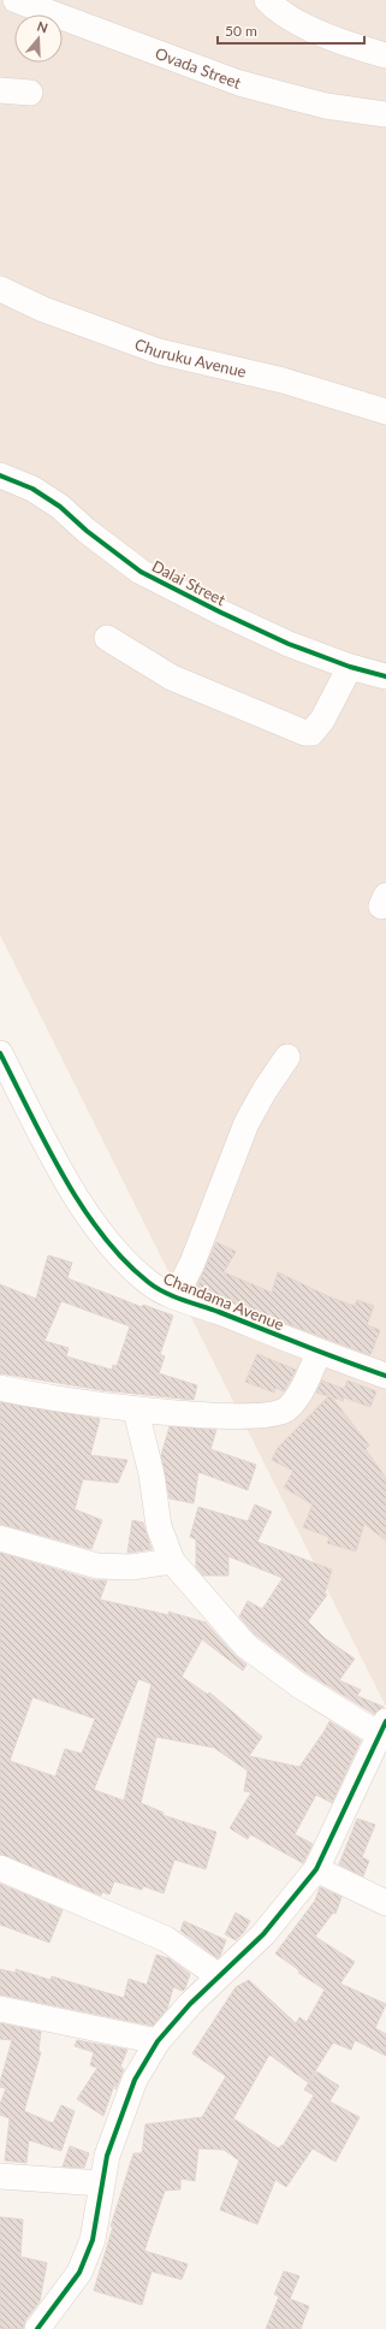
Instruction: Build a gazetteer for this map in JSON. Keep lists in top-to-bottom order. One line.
{"streets":{"street":["Ovada Street","Churuku Avenue","Dalai Street","Chandama Avenue"]},"scale_bar":"50 m","north":"top"}
